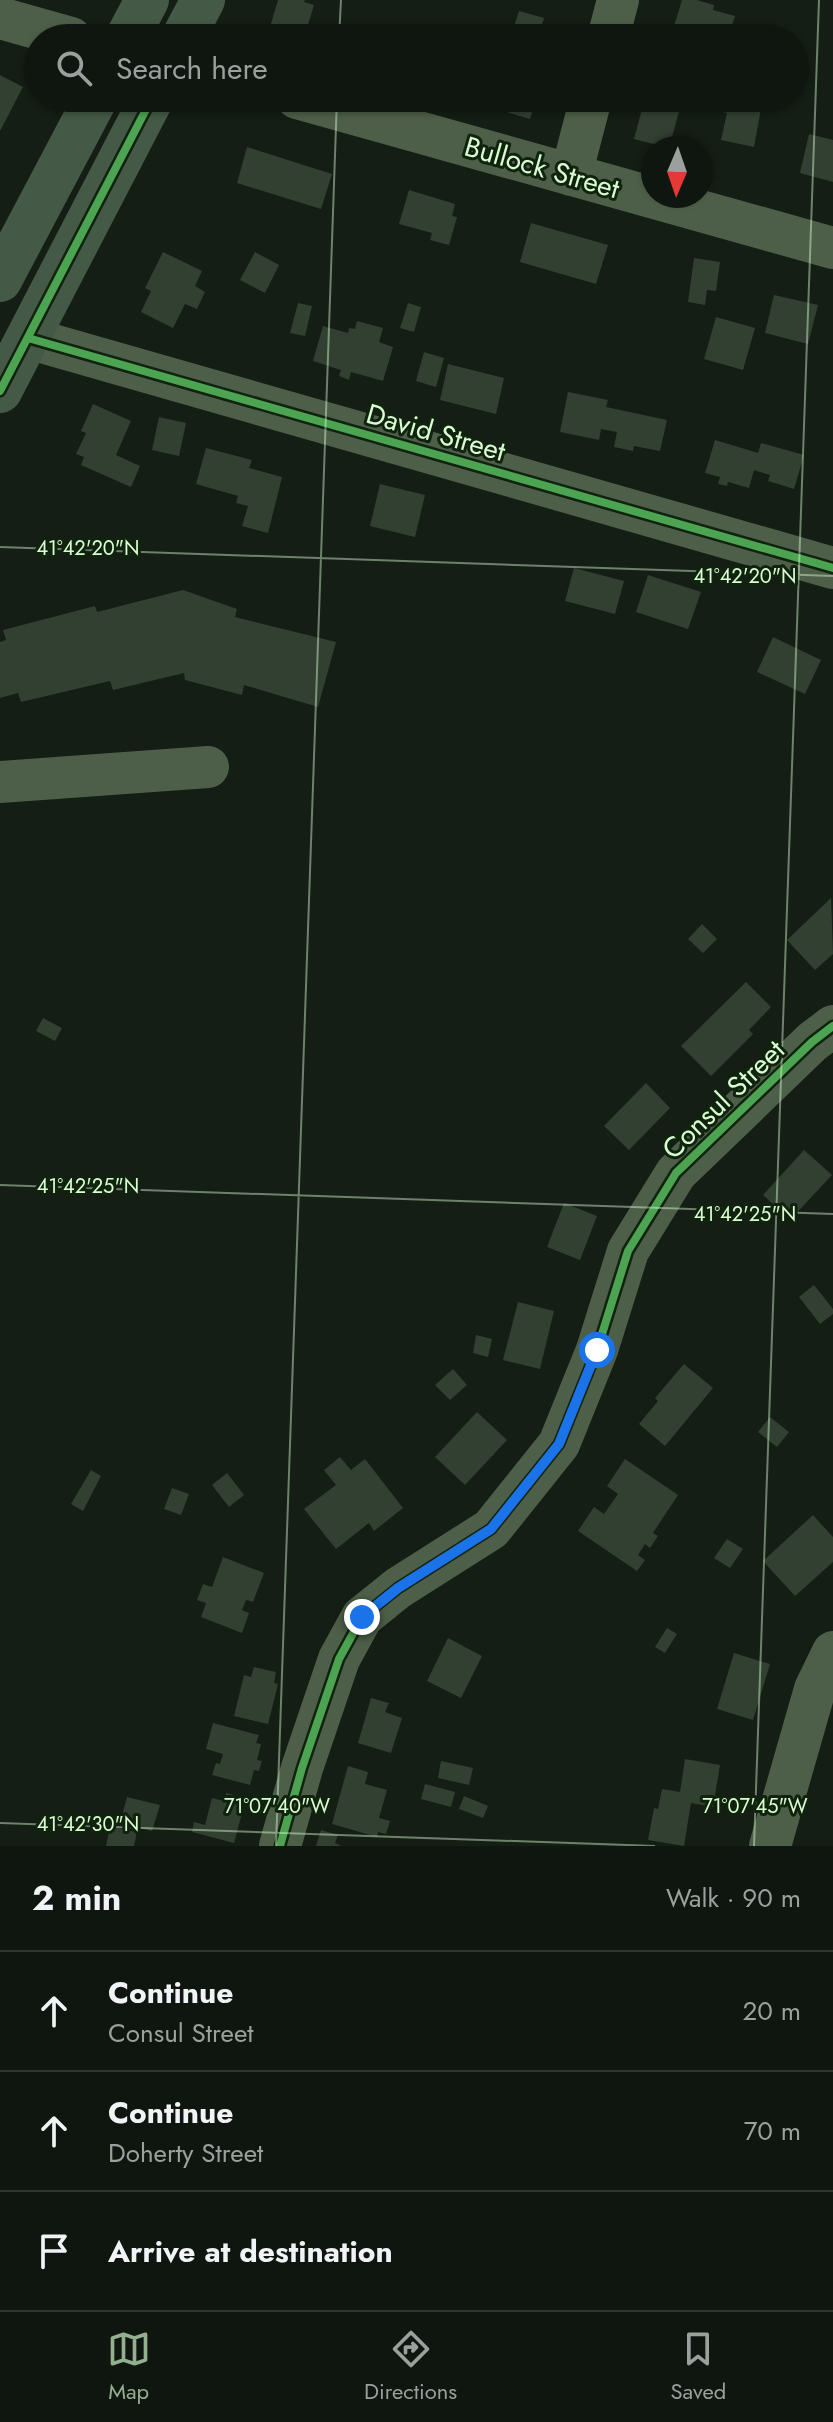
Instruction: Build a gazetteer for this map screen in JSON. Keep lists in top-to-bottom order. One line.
{"streets":{"street":["Bullock Street","David Street","Consul Street"]},"north":"bottom","page":{"search":"Search here","heading":["2 min","Walk · 90 m"],"list":[["Continue","Consul Street","20 m"],["Continue","Doherty Street","70 m"],"Arrive at destination"],"nav":["Map","Directions","Saved"]},"coordinates":["41°42'20\"N","41°42'25\"N","71°07'40\"W","71°07'45\"W","41°42'30\"N"]}
